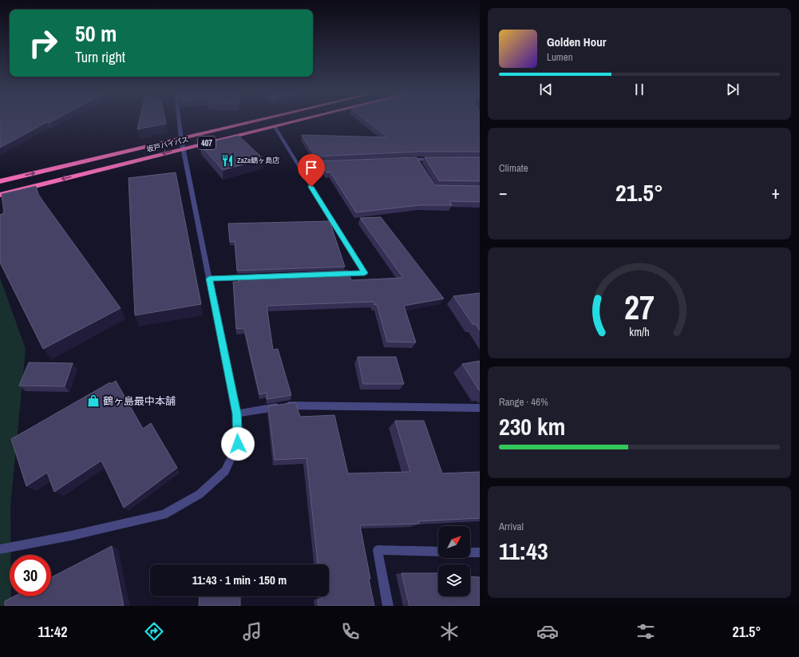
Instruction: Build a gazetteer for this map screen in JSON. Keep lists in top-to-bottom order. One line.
{"streets":{"highway":["407","坂戸バイパス"]},"places":{"restaurant":["ZaZa鶴ヶ島店"],"shop":["鶴ヶ島最中本舗"]},"north":"top right","page":{"turn":["50 m","Turn right"],"song":["Golden Hour","Lumen"],"tile":["Climate",["Range · 46%","230 km"],["Arrival","11:43"]],"heat":["−","21.5°","+"],"limit":"30","trip":"11:43 · 1 min · 150 m","tabs":["11:42","21.5°"],"gauge":["27","km/h"]}}
